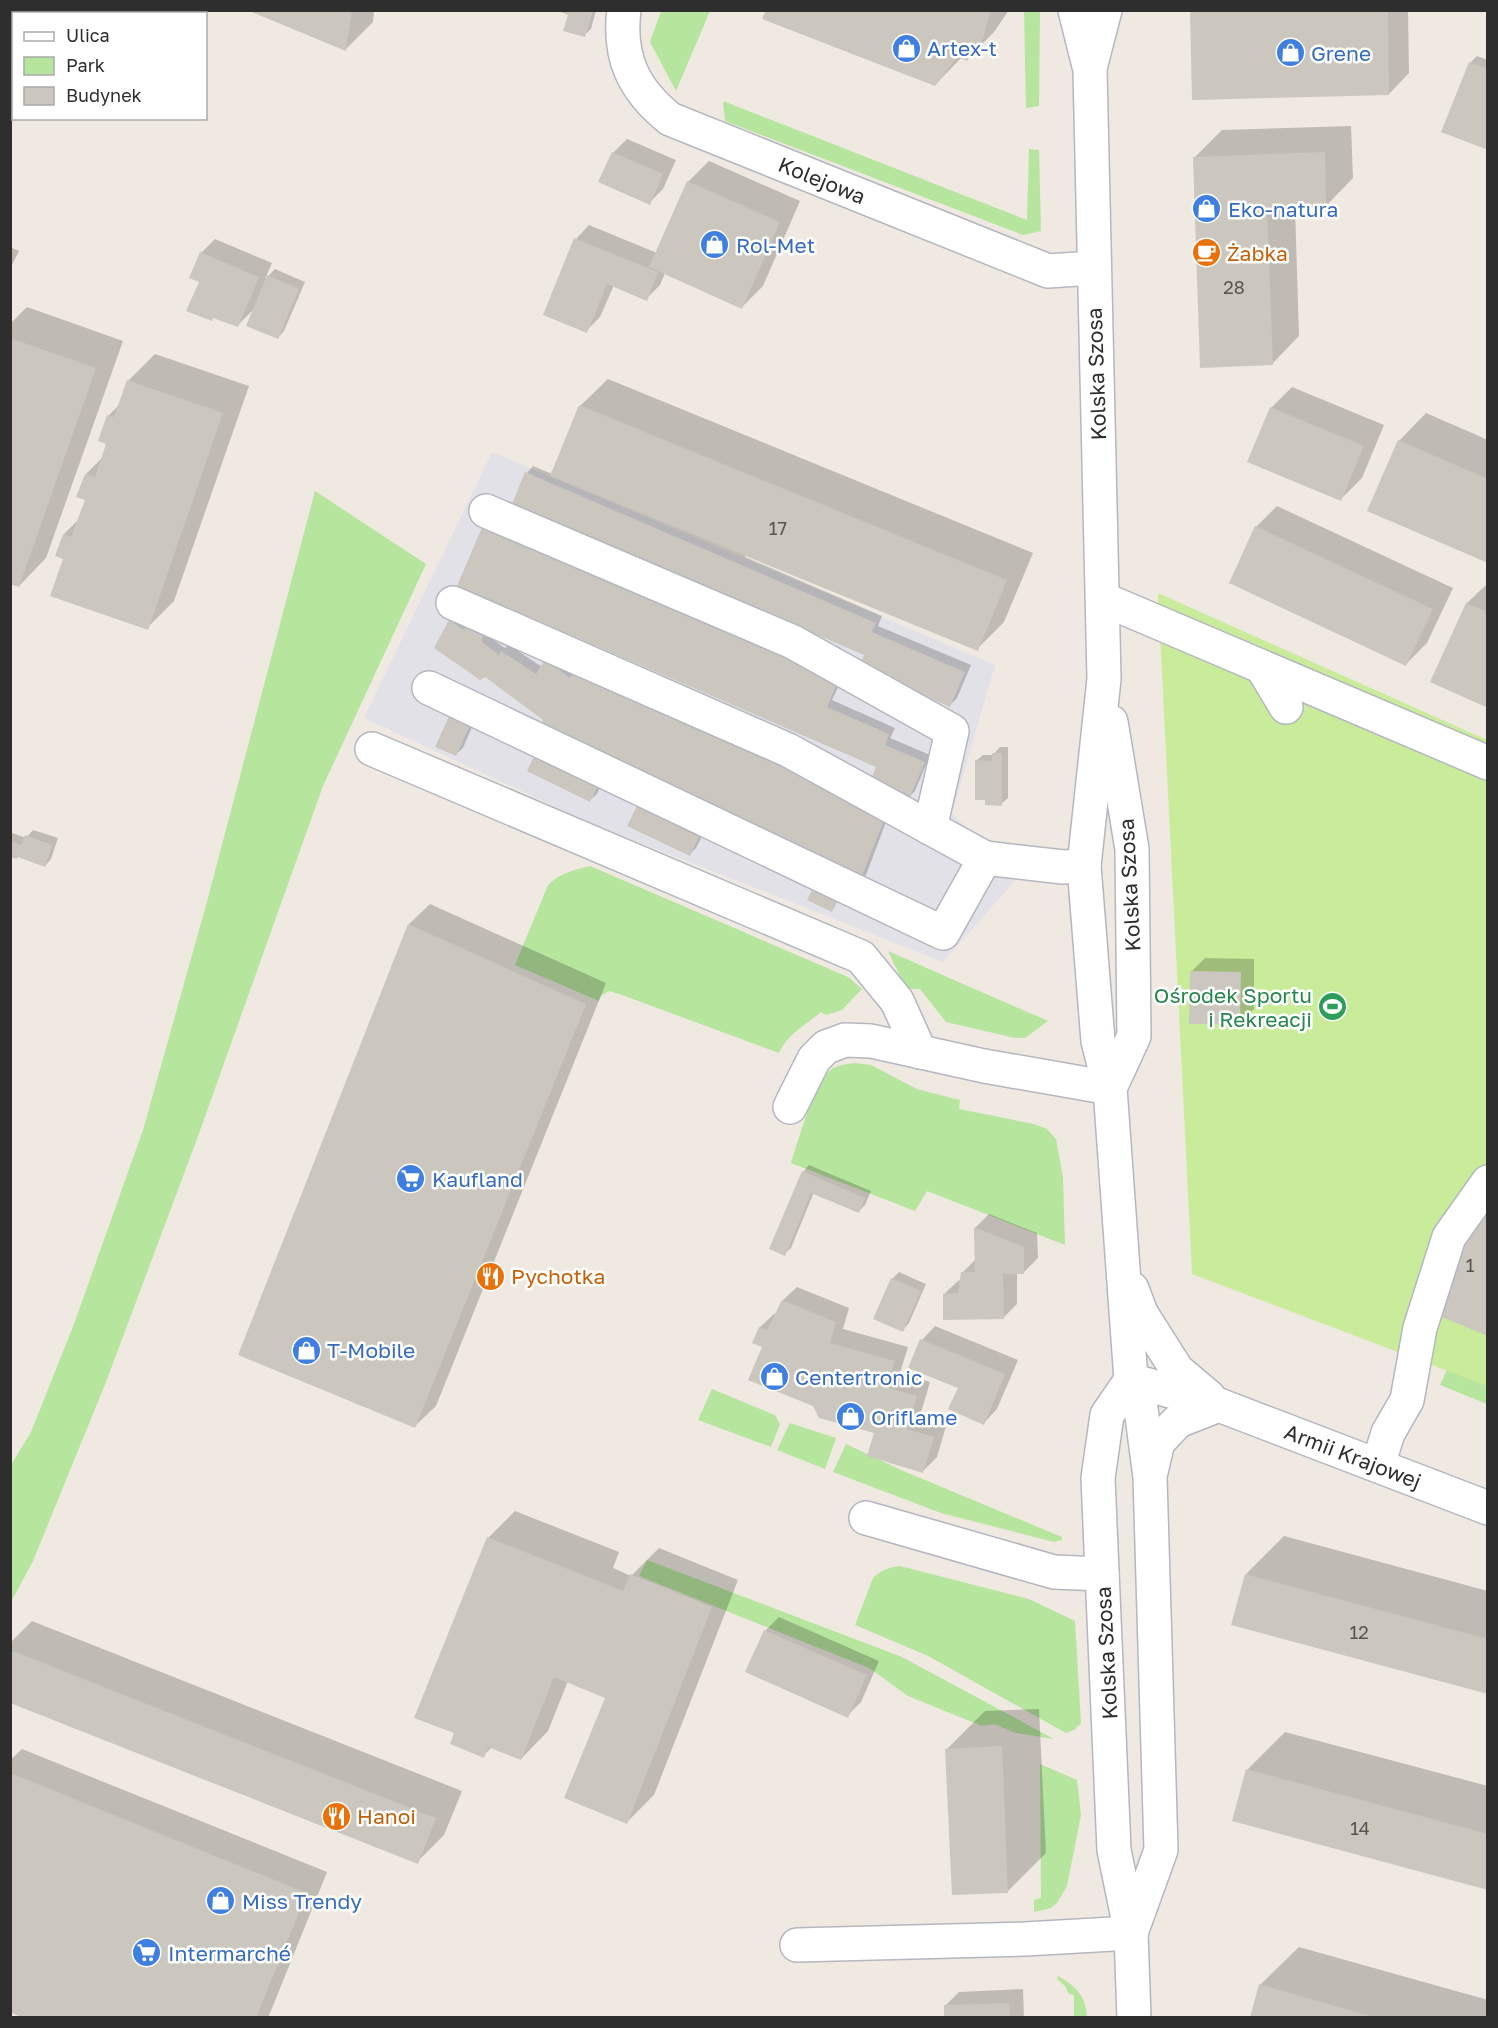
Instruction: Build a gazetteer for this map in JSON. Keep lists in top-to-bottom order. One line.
{"streets":{"street":["Kolejowa","Kolska Szosa","Armii Krajowej"]},"crossings":[["Kolejowa","Kolska Szosa"],["Kolska Szosa","Armii Krajowej"]],"places":{"shop":["Artex-t","Grene","Eko-natura","Rol-Met","T-Mobile","Centertronic","Oriflame","Miss Trendy"],"cafe":["Żabka"],"sports":["Ośrodek Sportu i Rekreacji"],"supermarket":["Kaufland","Intermarché"],"restaurant":["Pychotka","Hanoi"]},"house_numbers":["28","17","1","12","14"],"legend":["Ulica","Park","Budynek"]}
